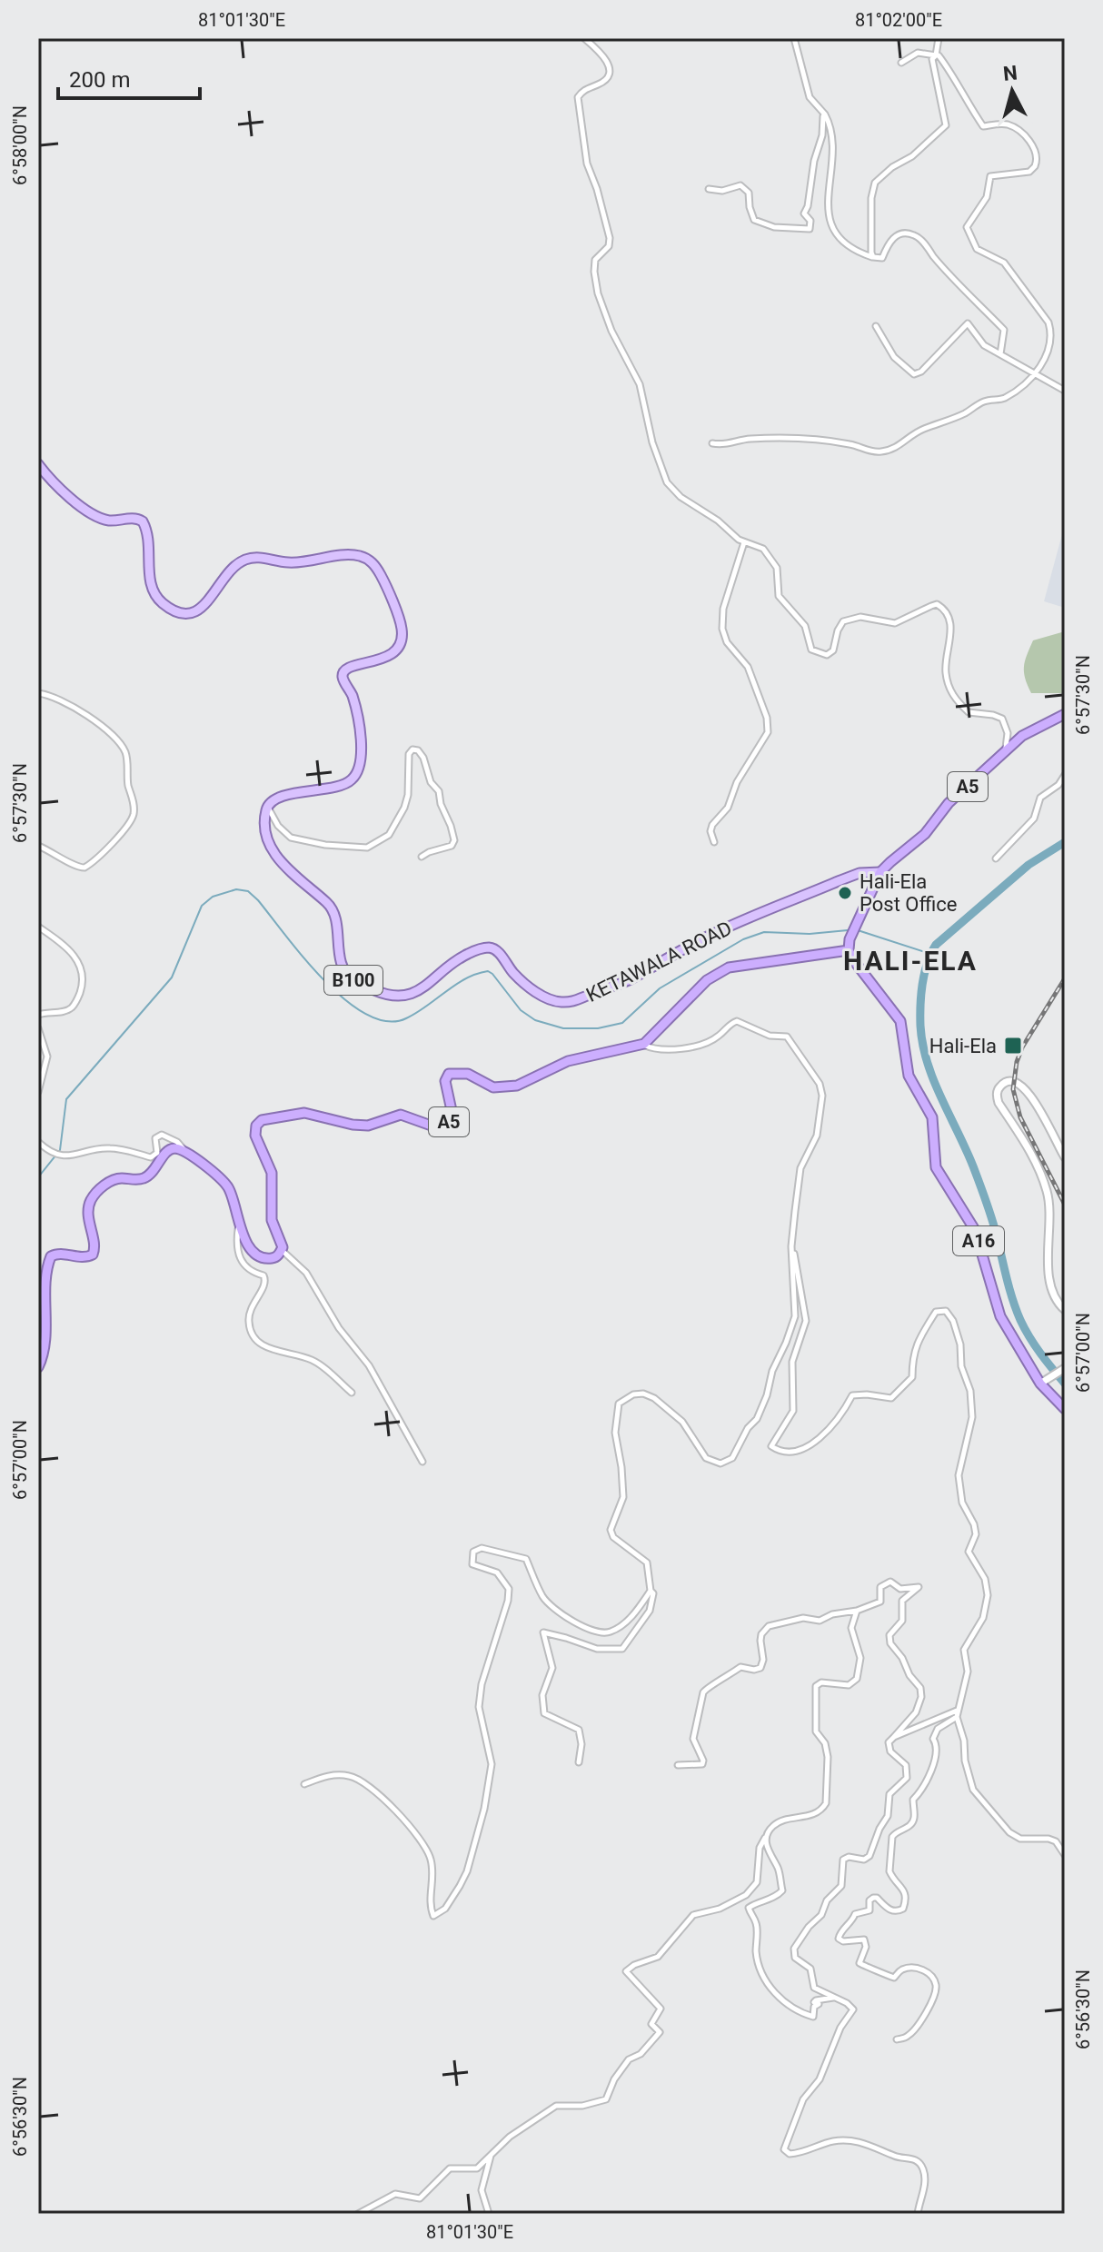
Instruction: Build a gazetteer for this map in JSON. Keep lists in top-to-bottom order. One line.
{"streets":{"highway":["A5","A16"],"main road":["KETAWALA ROAD","B100"]},"crossings":[["A5","KETAWALA ROAD"],["A5","A16"]],"districts":["HALI-ELA"],"places":{"other":["Hali-Ela Post Office"],"transit":["Hali-Ela"]},"scale_bar":"200 m","north":"top","coordinates":["81°01'30\"E","81°02'00\"E","6°58'00\"N","6°57'30\"N","6°57'00\"N","6°56'30\"N"]}
